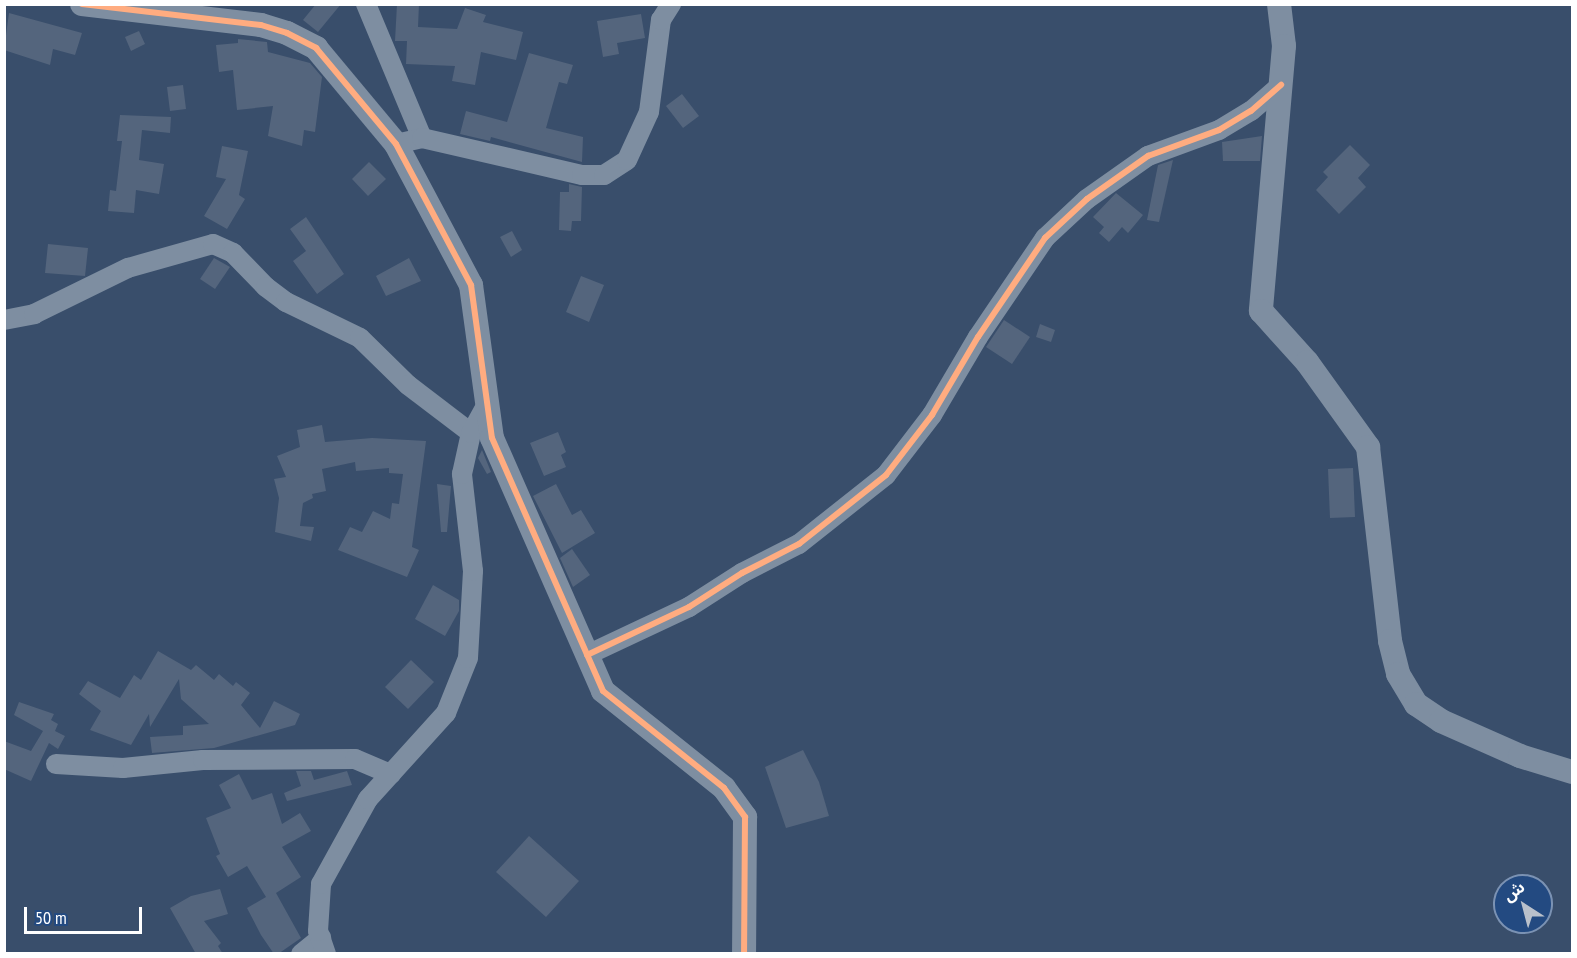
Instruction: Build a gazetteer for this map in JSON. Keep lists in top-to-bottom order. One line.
{"scale_bar":"50 m","north":"top left"}
